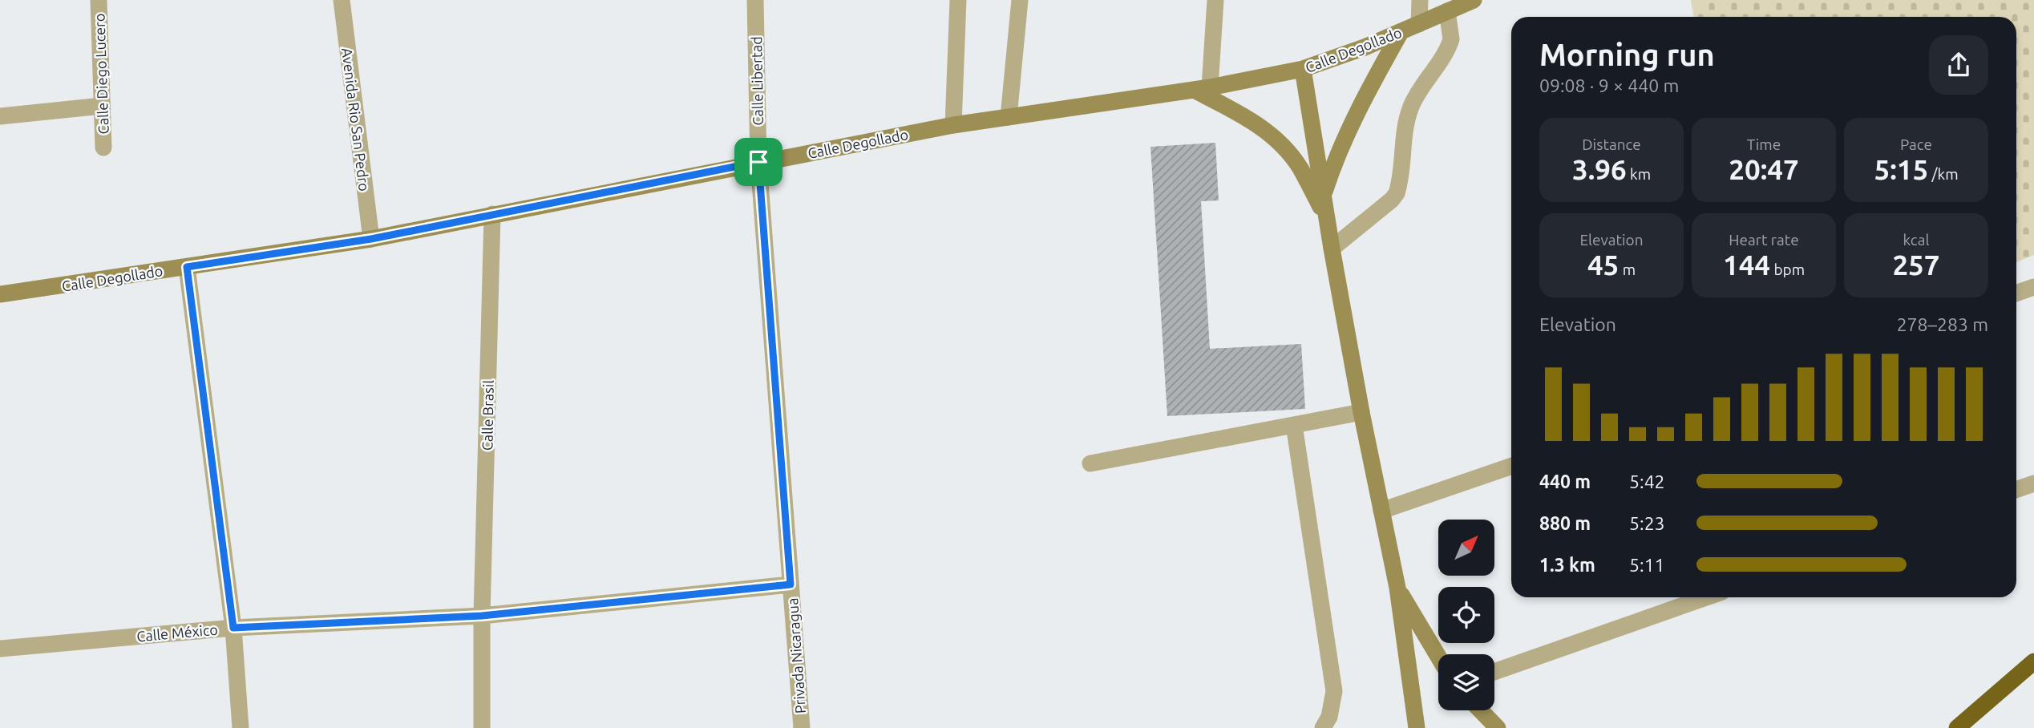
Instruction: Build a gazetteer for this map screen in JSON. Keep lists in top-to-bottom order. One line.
{"streets":{"main road":["Calle Degollado"],"street":["Calle Diego Lucero","Calle Libertad","Avenida Rio San Pedro","Calle Brasil","Calle México","Privada Nicaragua"]},"crossings":[["Calle Degollado","Calle Libertad"],["Calle Degollado","Avenida Rio San Pedro"],["Calle Degollado","Calle Brasil"],["Calle Libertad","Calle México"],["Calle Libertad","Privada Nicaragua"],["Calle Brasil","Calle México"],["Calle México","Privada Nicaragua"]],"north":"top right","page":{"heading":["Morning run","09:08 · 9 × 440 m"],"stats":[["Distance","3.96 km"],["Time","20:47"],["Pace","5:15 /km"],["Elevation","45 m"],["Heart rate","144 bpm"],["kcal","257"]],"chart":["Elevation","278–283 m"],"list":[{"name":"440 m","note":"5:42"},{"name":"880 m","note":"5:23"},{"name":"1.3 km","note":"5:11"}]}}
